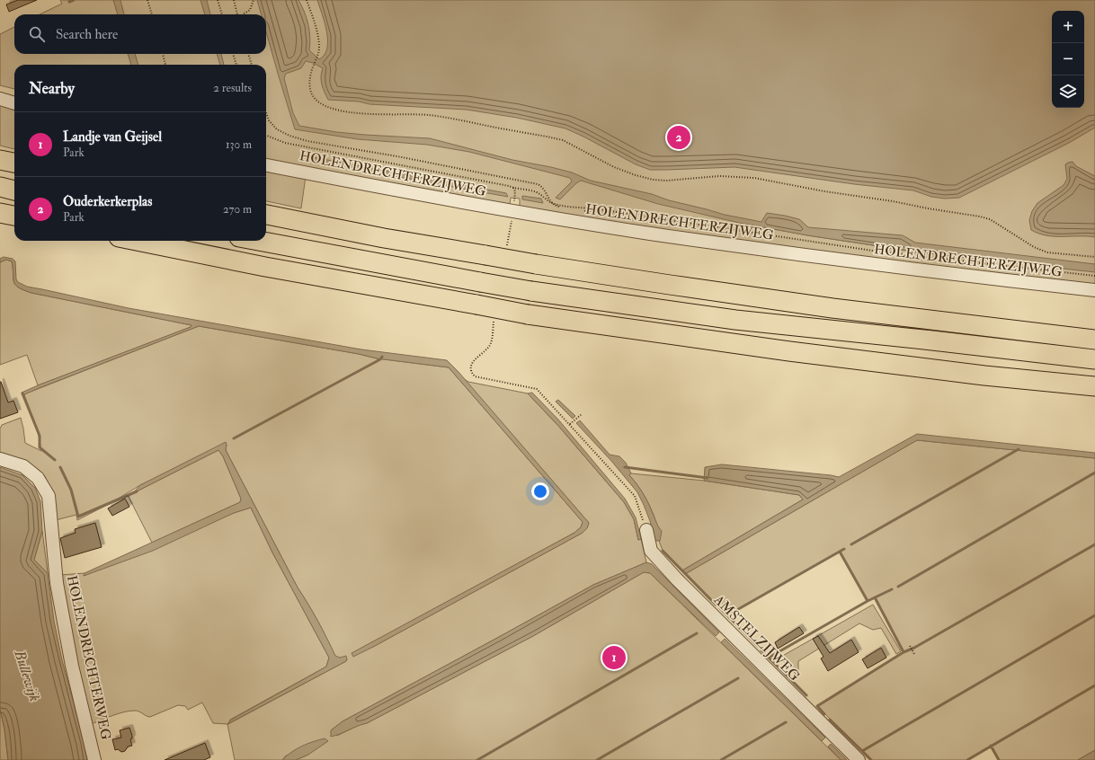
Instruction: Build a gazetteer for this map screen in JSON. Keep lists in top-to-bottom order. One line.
{"streets":{"street":["HOLENDRECHTERZIJWEG","AMSTELZIJWEG","HOLENDRECHTERWEG"]},"water":["Bullewijk"],"page":{"map_buttons":["+","−"],"search":"Search here","heading":["Nearby","2 results"],"list":[{"mark":"1","name":"Landje van Geijsel","note":"Park","value":"130 m"},{"mark":"2","name":"Ouderkerkerplas","note":"Park","value":"270 m"}],"pins":["2","1"]}}
